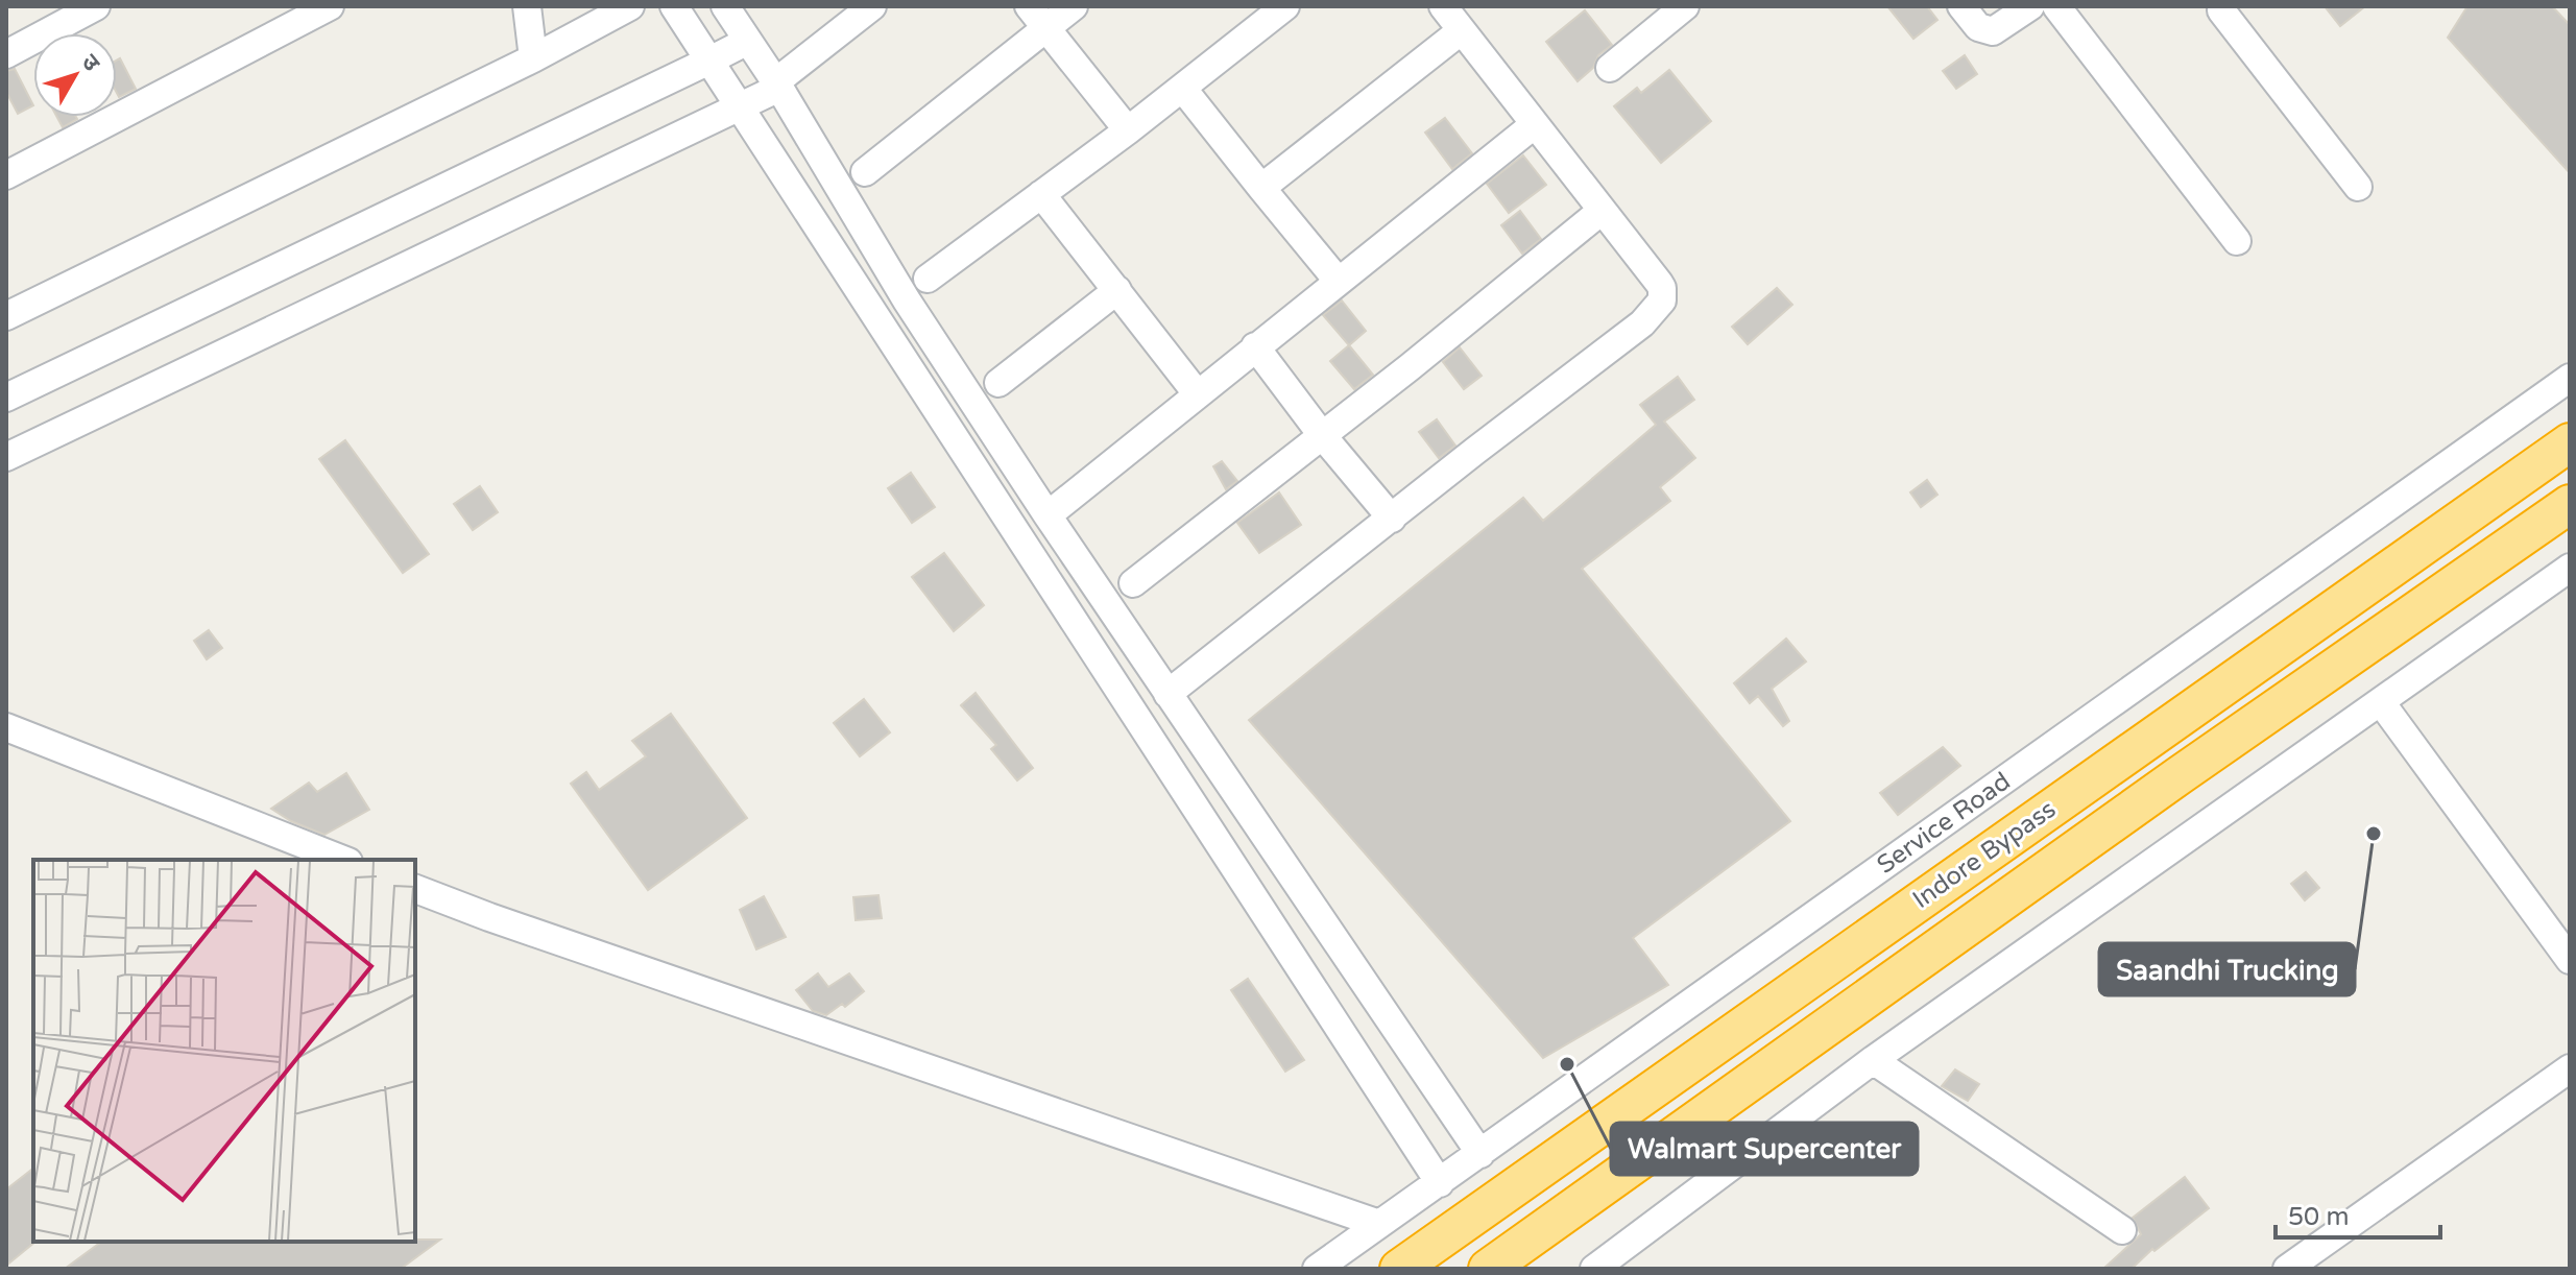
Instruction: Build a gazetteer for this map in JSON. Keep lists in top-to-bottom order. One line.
{"streets":{"highway":["Indore Bypass"],"street":["Service Road"]},"places":["Saandhi Trucking","Walmart Supercenter"],"scale_bar":"50 m","north":"top right"}
